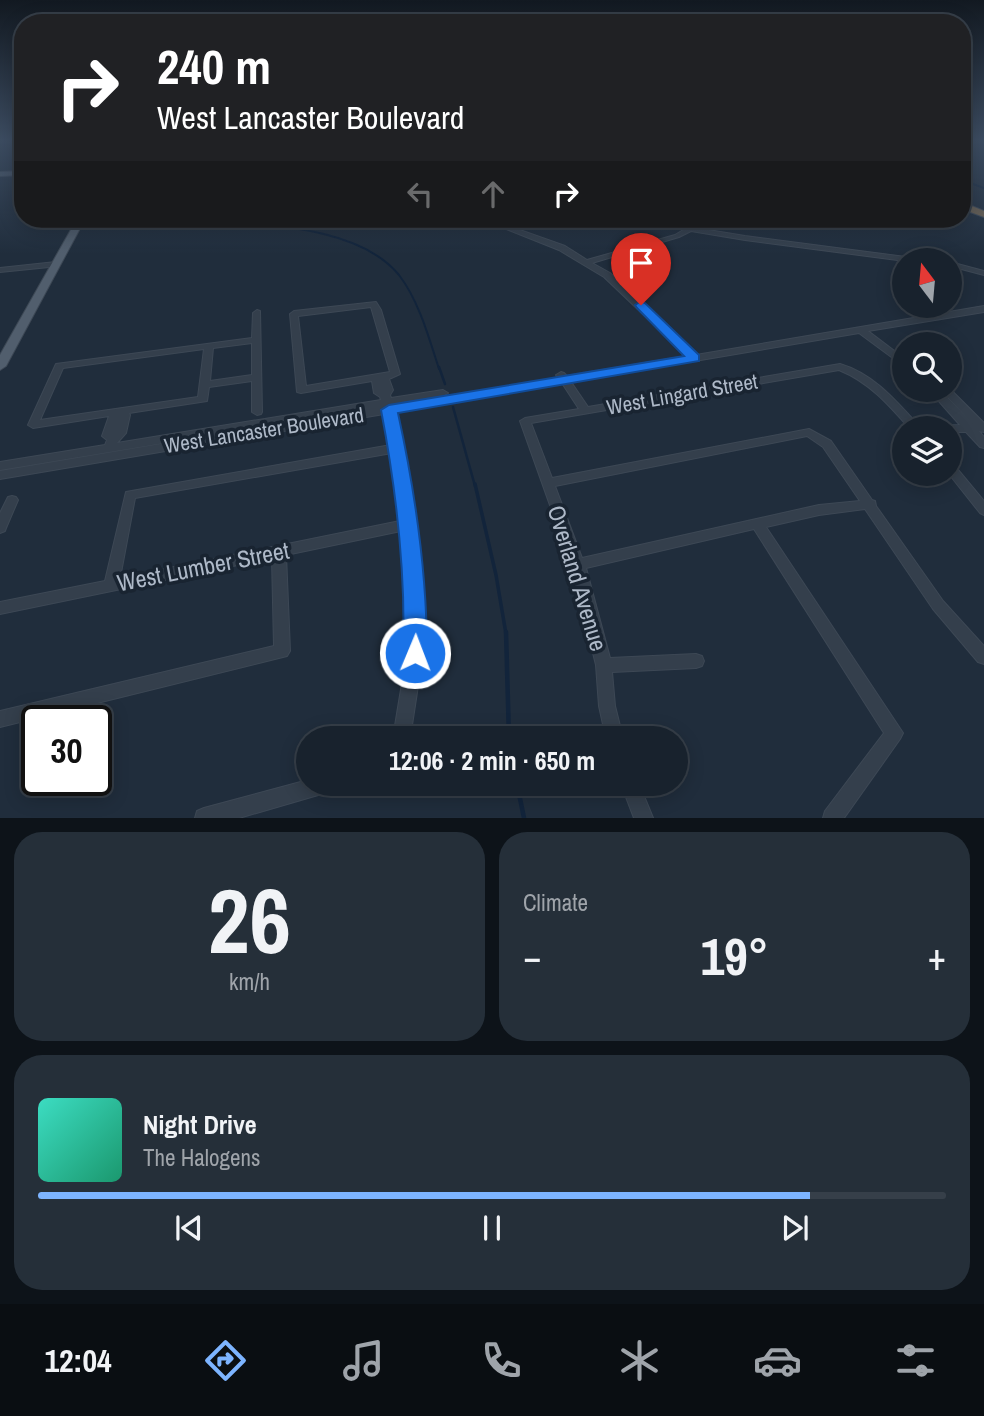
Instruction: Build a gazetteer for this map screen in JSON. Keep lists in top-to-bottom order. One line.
{"streets":{"street":["West Lingard Street","West Lancaster Boulevard","West Lumber Street","Overland Avenue"]},"crossings":[["West Lingard Street","Overland Avenue"]],"north":"top","page":{"turn":["240 m","West Lancaster Boulevard"],"limit":"30","trip":"12:06 · 2 min · 650 m","tile":[["26","km/h"],"Climate"],"heat":["−","19°","+"],"song":["Night Drive","The Halogens"],"tabs":"12:04"}}
